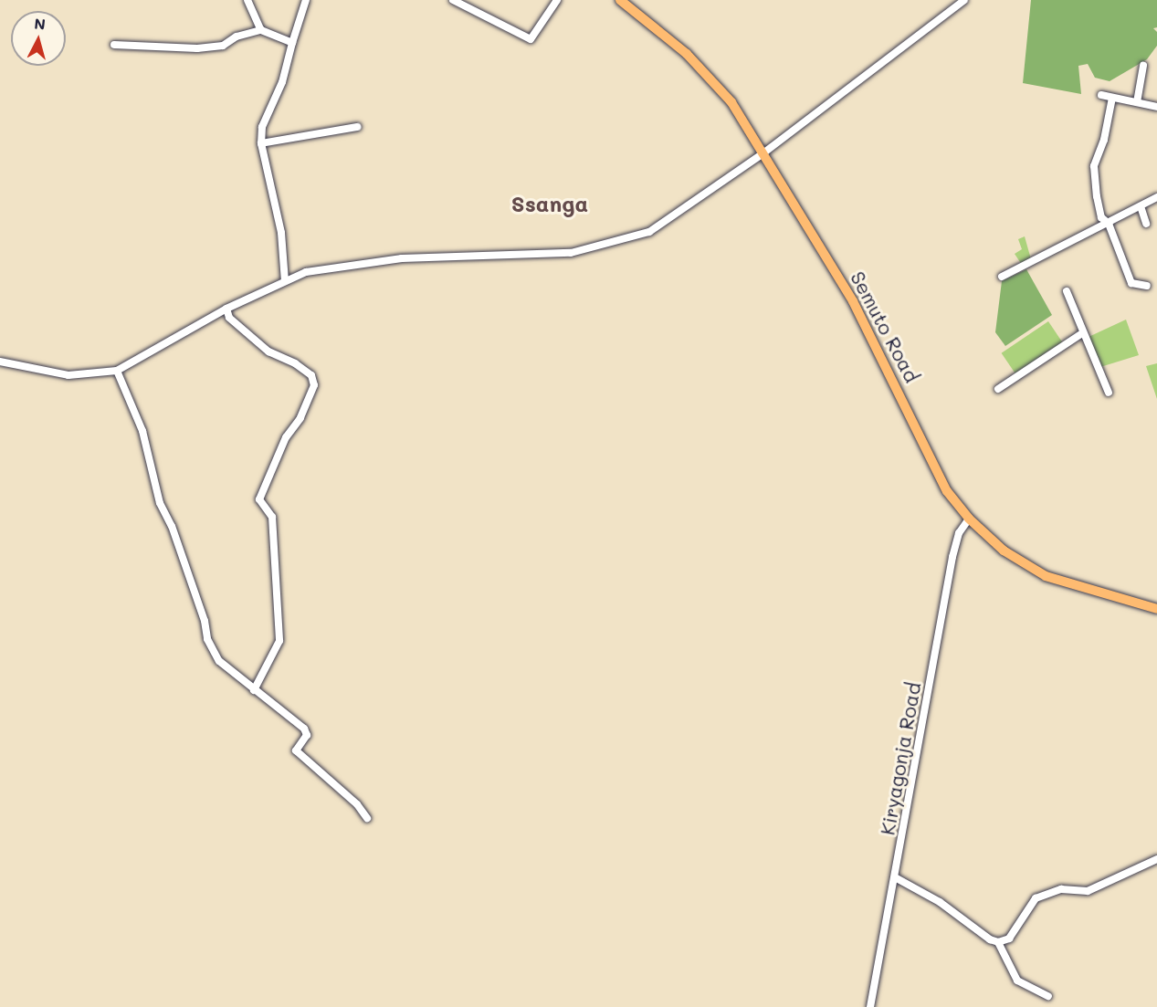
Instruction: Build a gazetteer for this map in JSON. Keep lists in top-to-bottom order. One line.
{"streets":{"main road":["Semuto Road"],"street":["Kiryagonja Road"]},"crossings":[["Semuto Road","Kiryagonja Road"]],"districts":["Ssanga"],"north":"top"}
